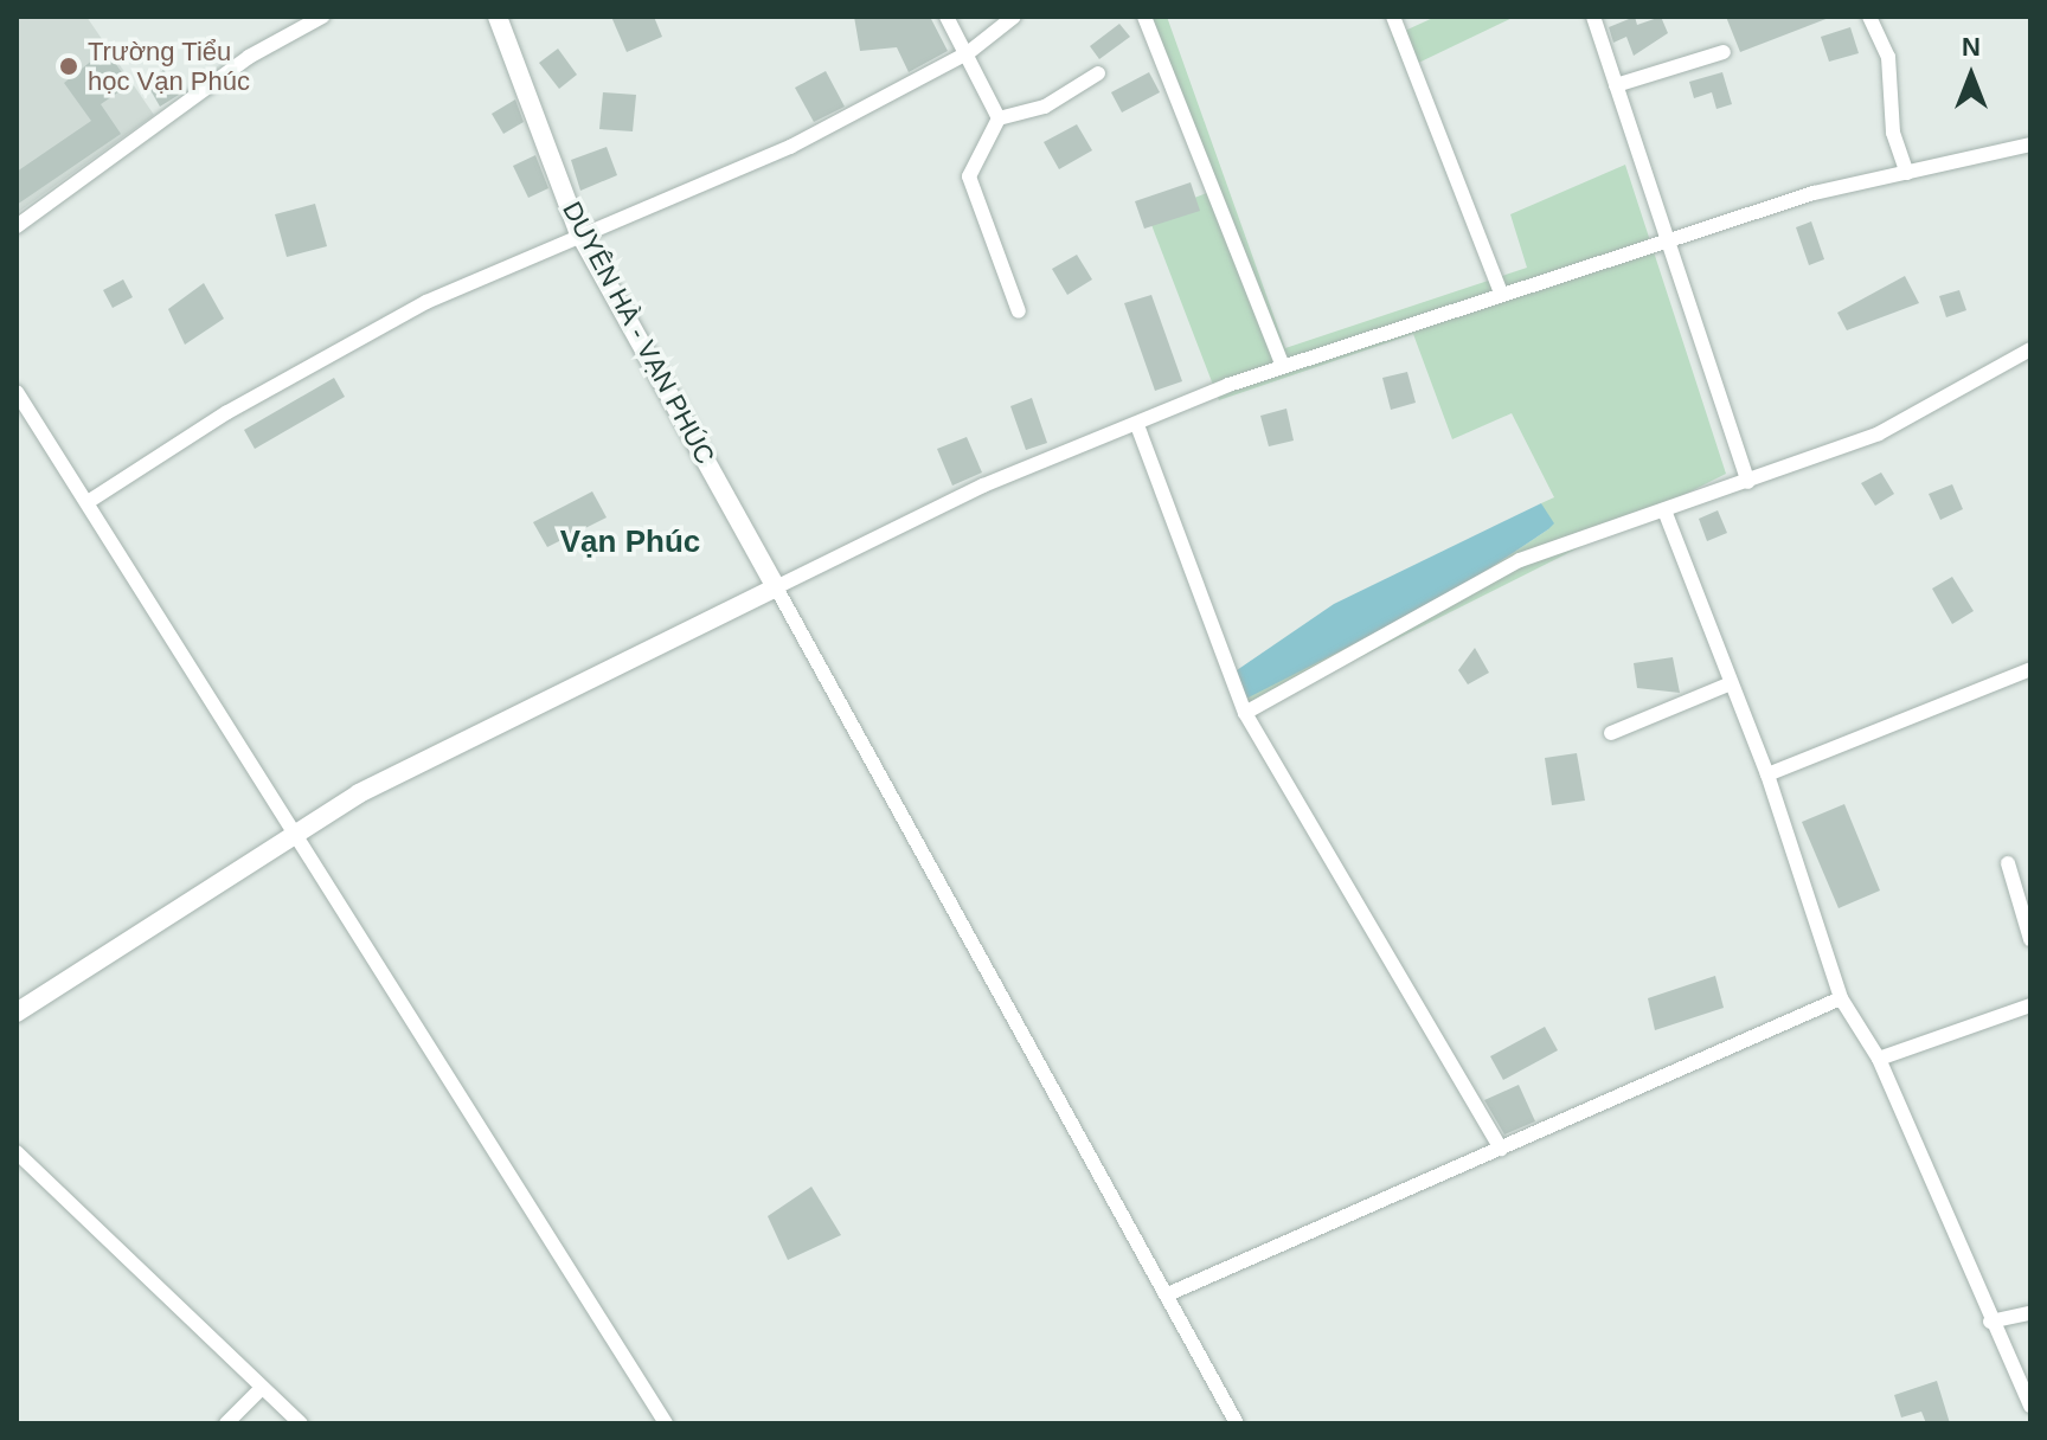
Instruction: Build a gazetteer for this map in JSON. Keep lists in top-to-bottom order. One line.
{"streets":{"street":["DUYÊN HÀ - VẠN PHÚC"]},"districts":["Vạn Phúc"],"places":["Trường Tiểu học Vạn Phúc"],"north":"top"}
